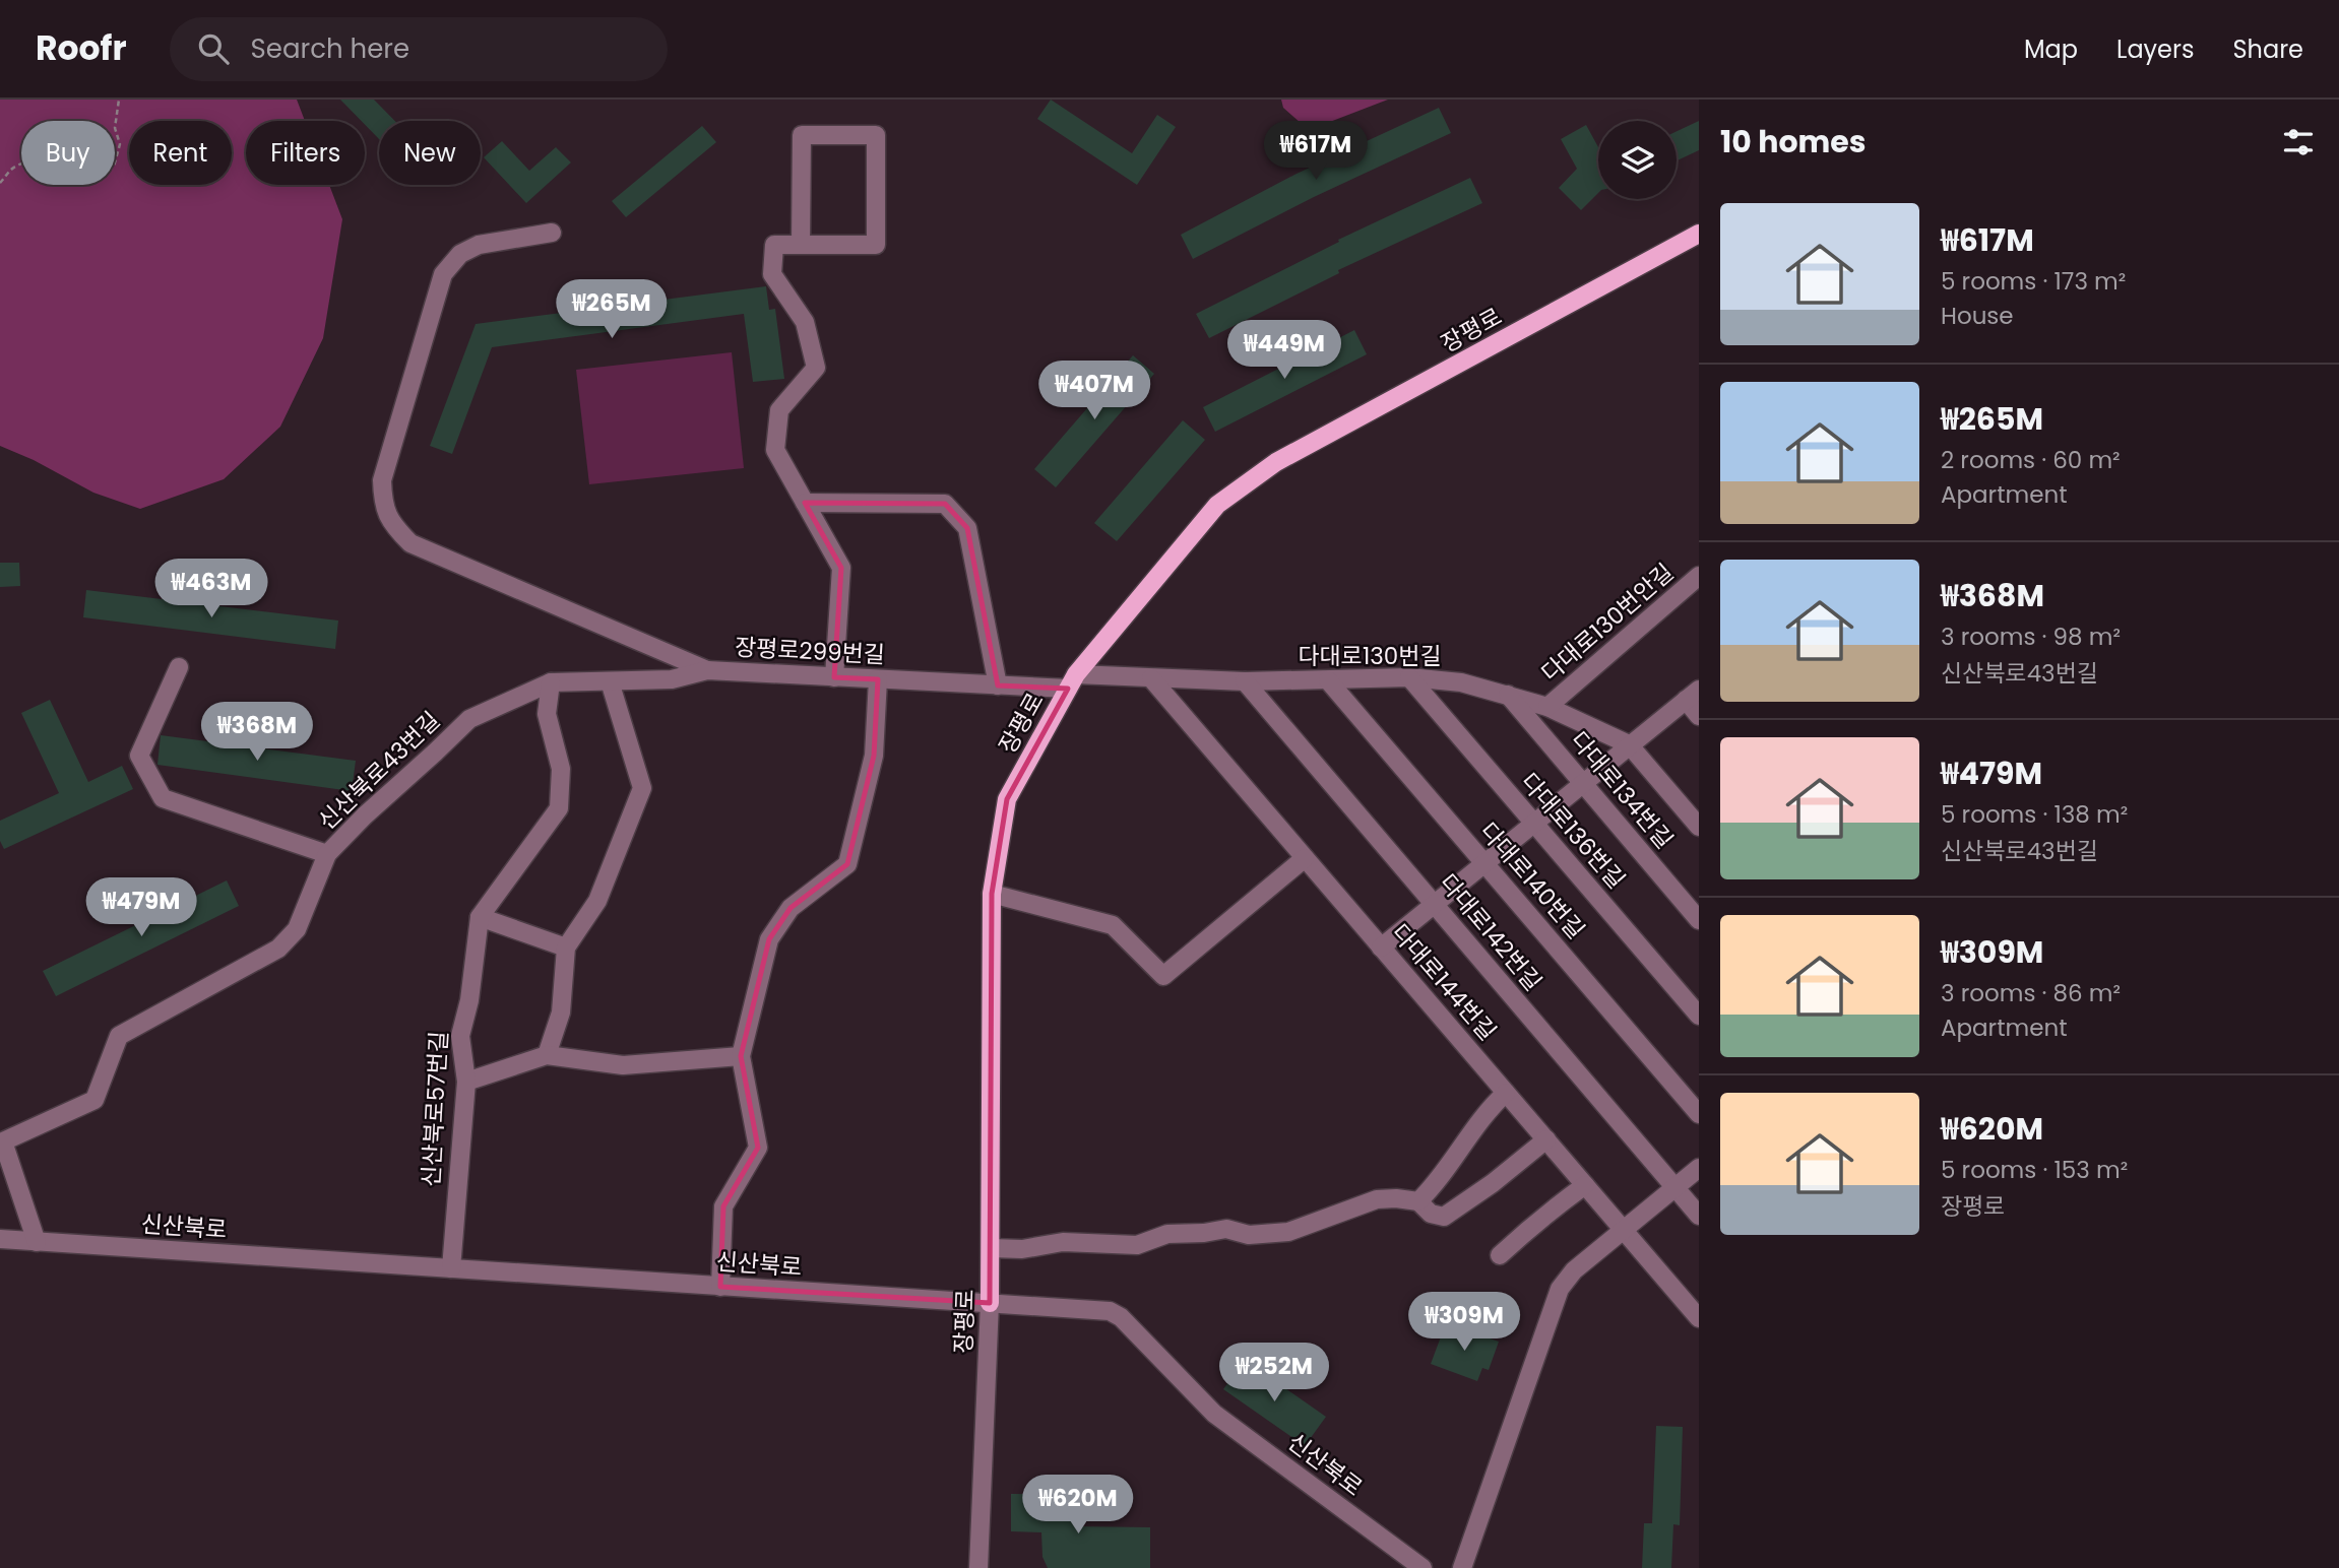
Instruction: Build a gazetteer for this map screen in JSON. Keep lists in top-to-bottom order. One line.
{"streets":{"main road":["장평로"],"street":["다대로130번안길","장평로299번길","다대로130번길","신산북로43번길","다대로134번길","다대로136번길","다대로140번길","다대로142번길","다대로144번길","신산북로57번길","신산북로"]},"crossings":[["장평로","장평로299번길"],["장평로","다대로130번길"],["장평로","신산북로"],["다대로130번안길","다대로130번길"],["장평로299번길","다대로130번길"],["장평로299번길","신산북로43번길"],["장평로299번길","신산북로57번길"],["다대로130번길","다대로134번길"],["다대로130번길","다대로136번길"],["다대로130번길","다대로140번길"],["다대로130번길","다대로142번길"],["다대로130번길","다대로144번길"],["신산북로43번길","신산북로57번길"],["신산북로43번길","신산북로"],["신산북로57번길","신산북로"]],"page":{"header":"Roofr","search":"Search here","nav":["Map","Layers","Share"],"heading":"10 homes","price":["₩617M","₩265M","₩449M","₩407M","₩463M","₩368M","₩479M","₩309M","₩252M","₩620M"],"chip":["Buy","Rent","Filters","New"],"list":[{"name":"₩617M","note":"5 rooms · 173 m² · House"},{"name":"₩265M","note":"2 rooms · 60 m² · Apartment"},{"name":"₩368M","note":"3 rooms · 98 m² · 신산북로43번길"},{"name":"₩479M","note":"5 rooms · 138 m² · 신산북로43번길"},{"name":"₩309M","note":"3 rooms · 86 m² · Apartment"},{"name":"₩620M","note":"5 rooms · 153 m² · 장평로"}]}}
